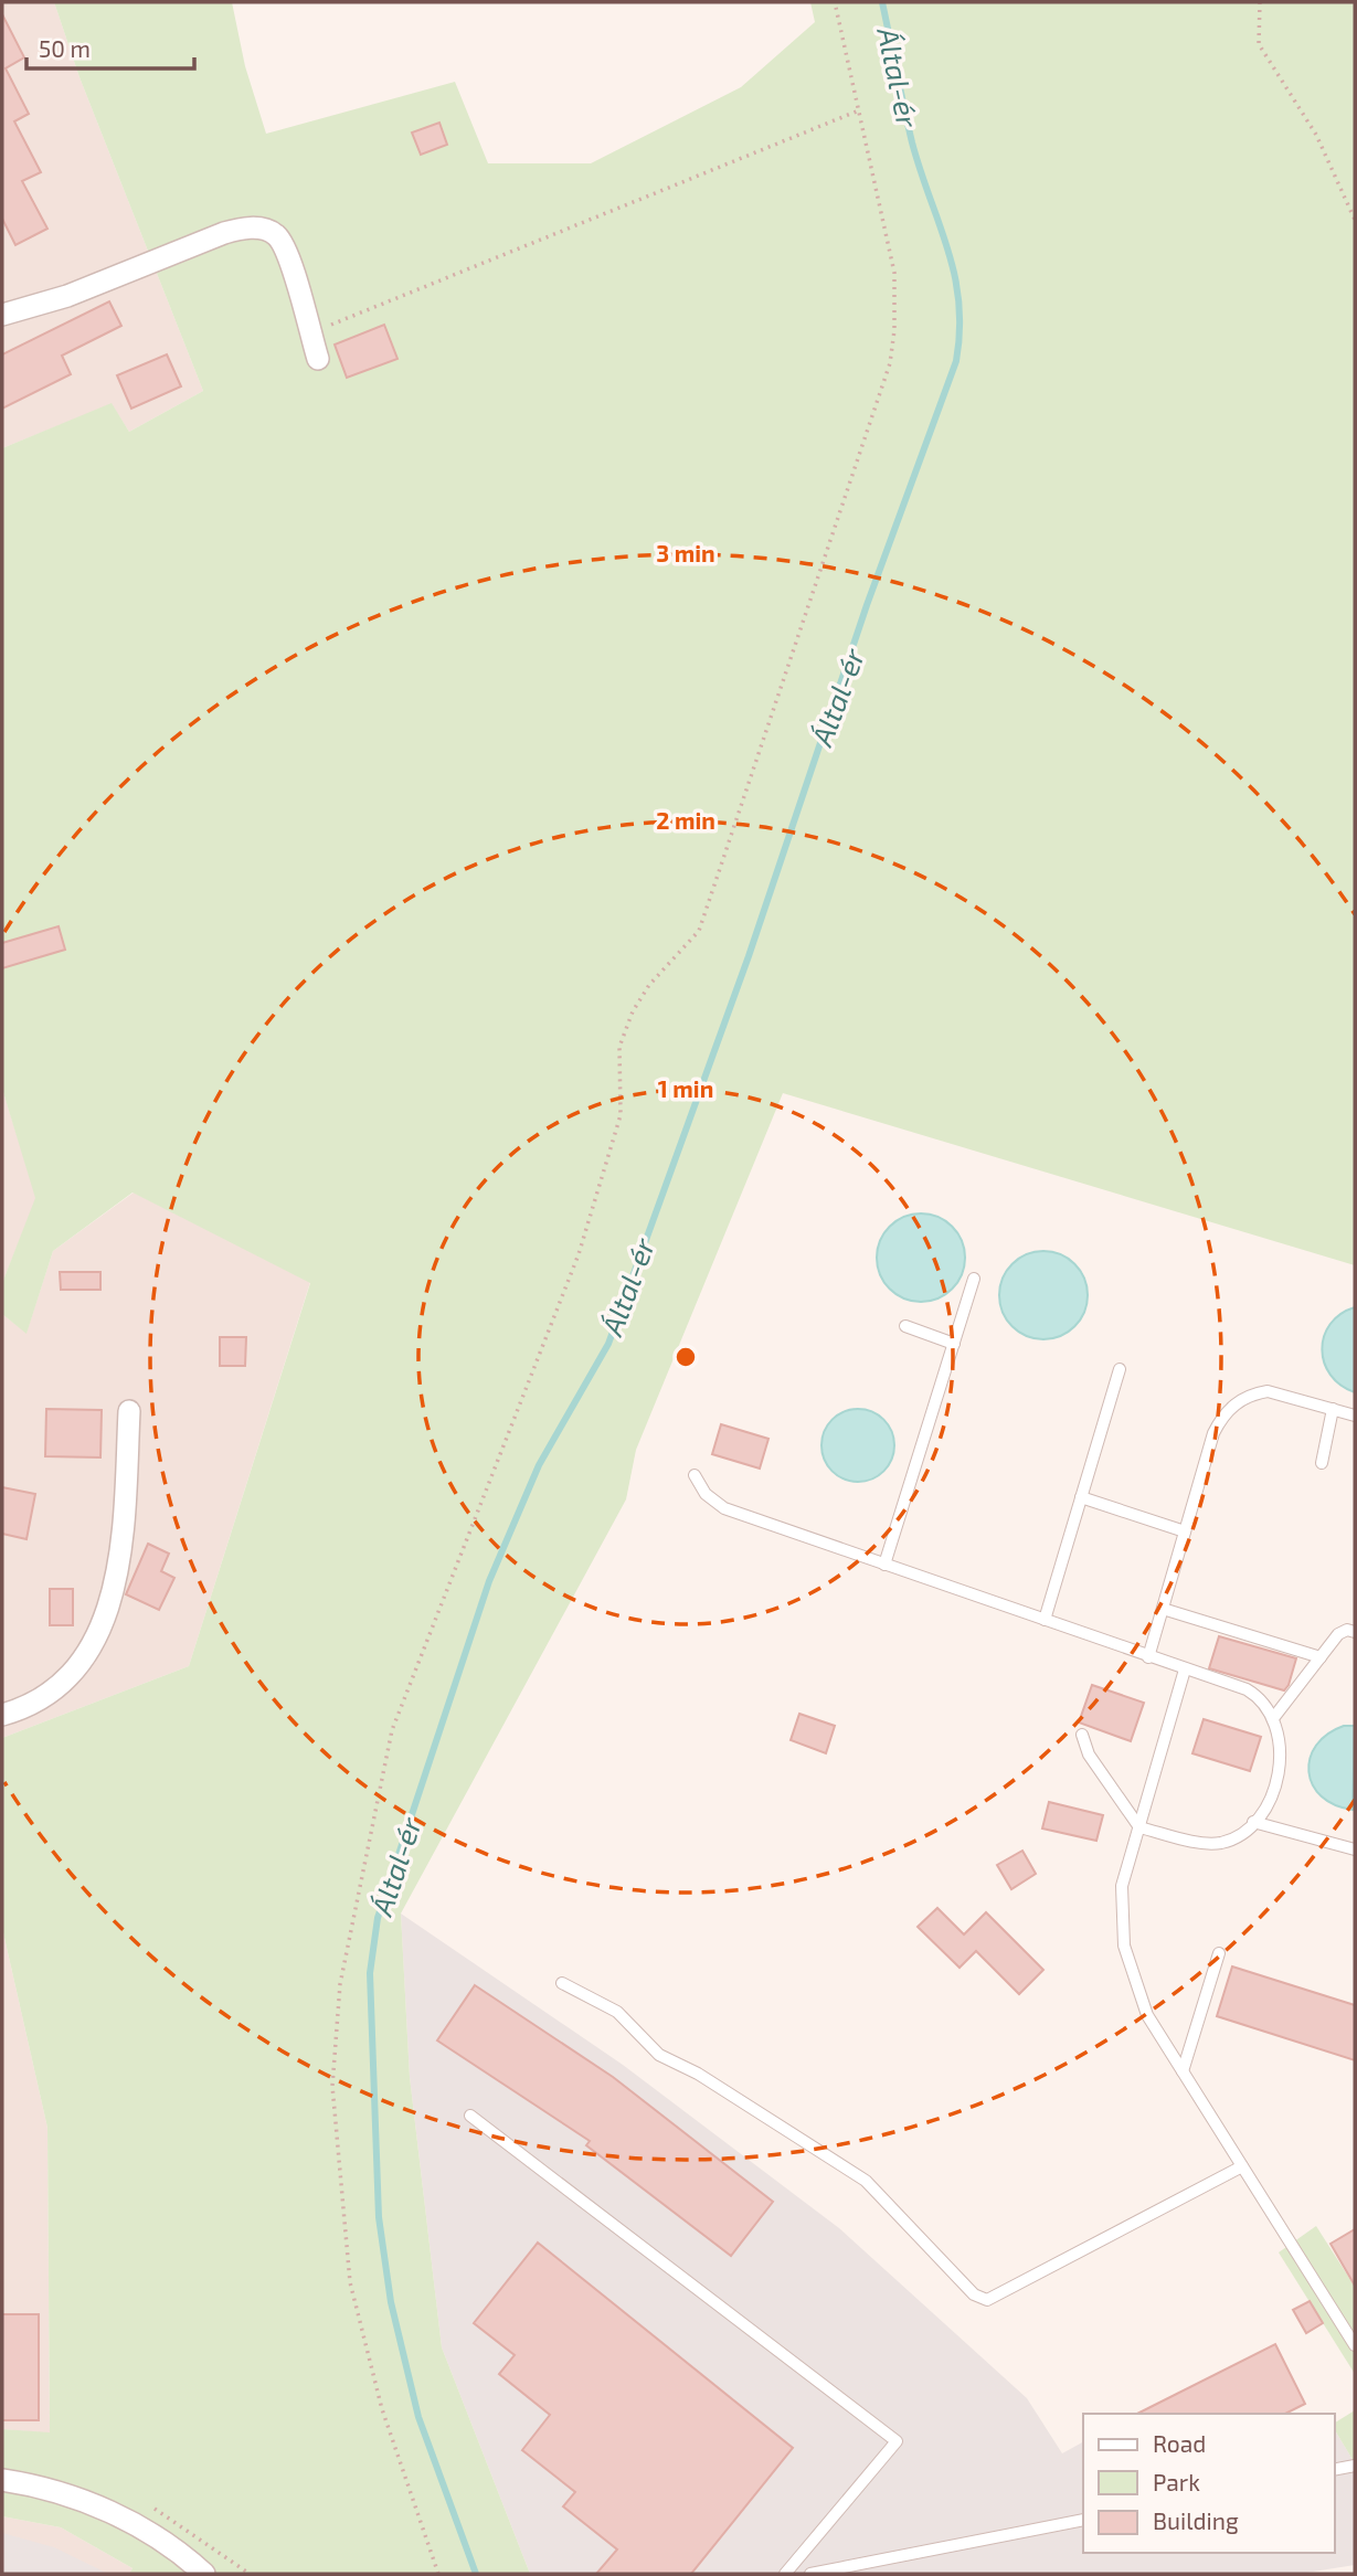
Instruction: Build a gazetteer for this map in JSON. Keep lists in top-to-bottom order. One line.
{"water":["Által-ér"],"legend":["Road","Park","Building"],"scale_bar":"50 m","rings":["3 min","2 min","1 min"]}
